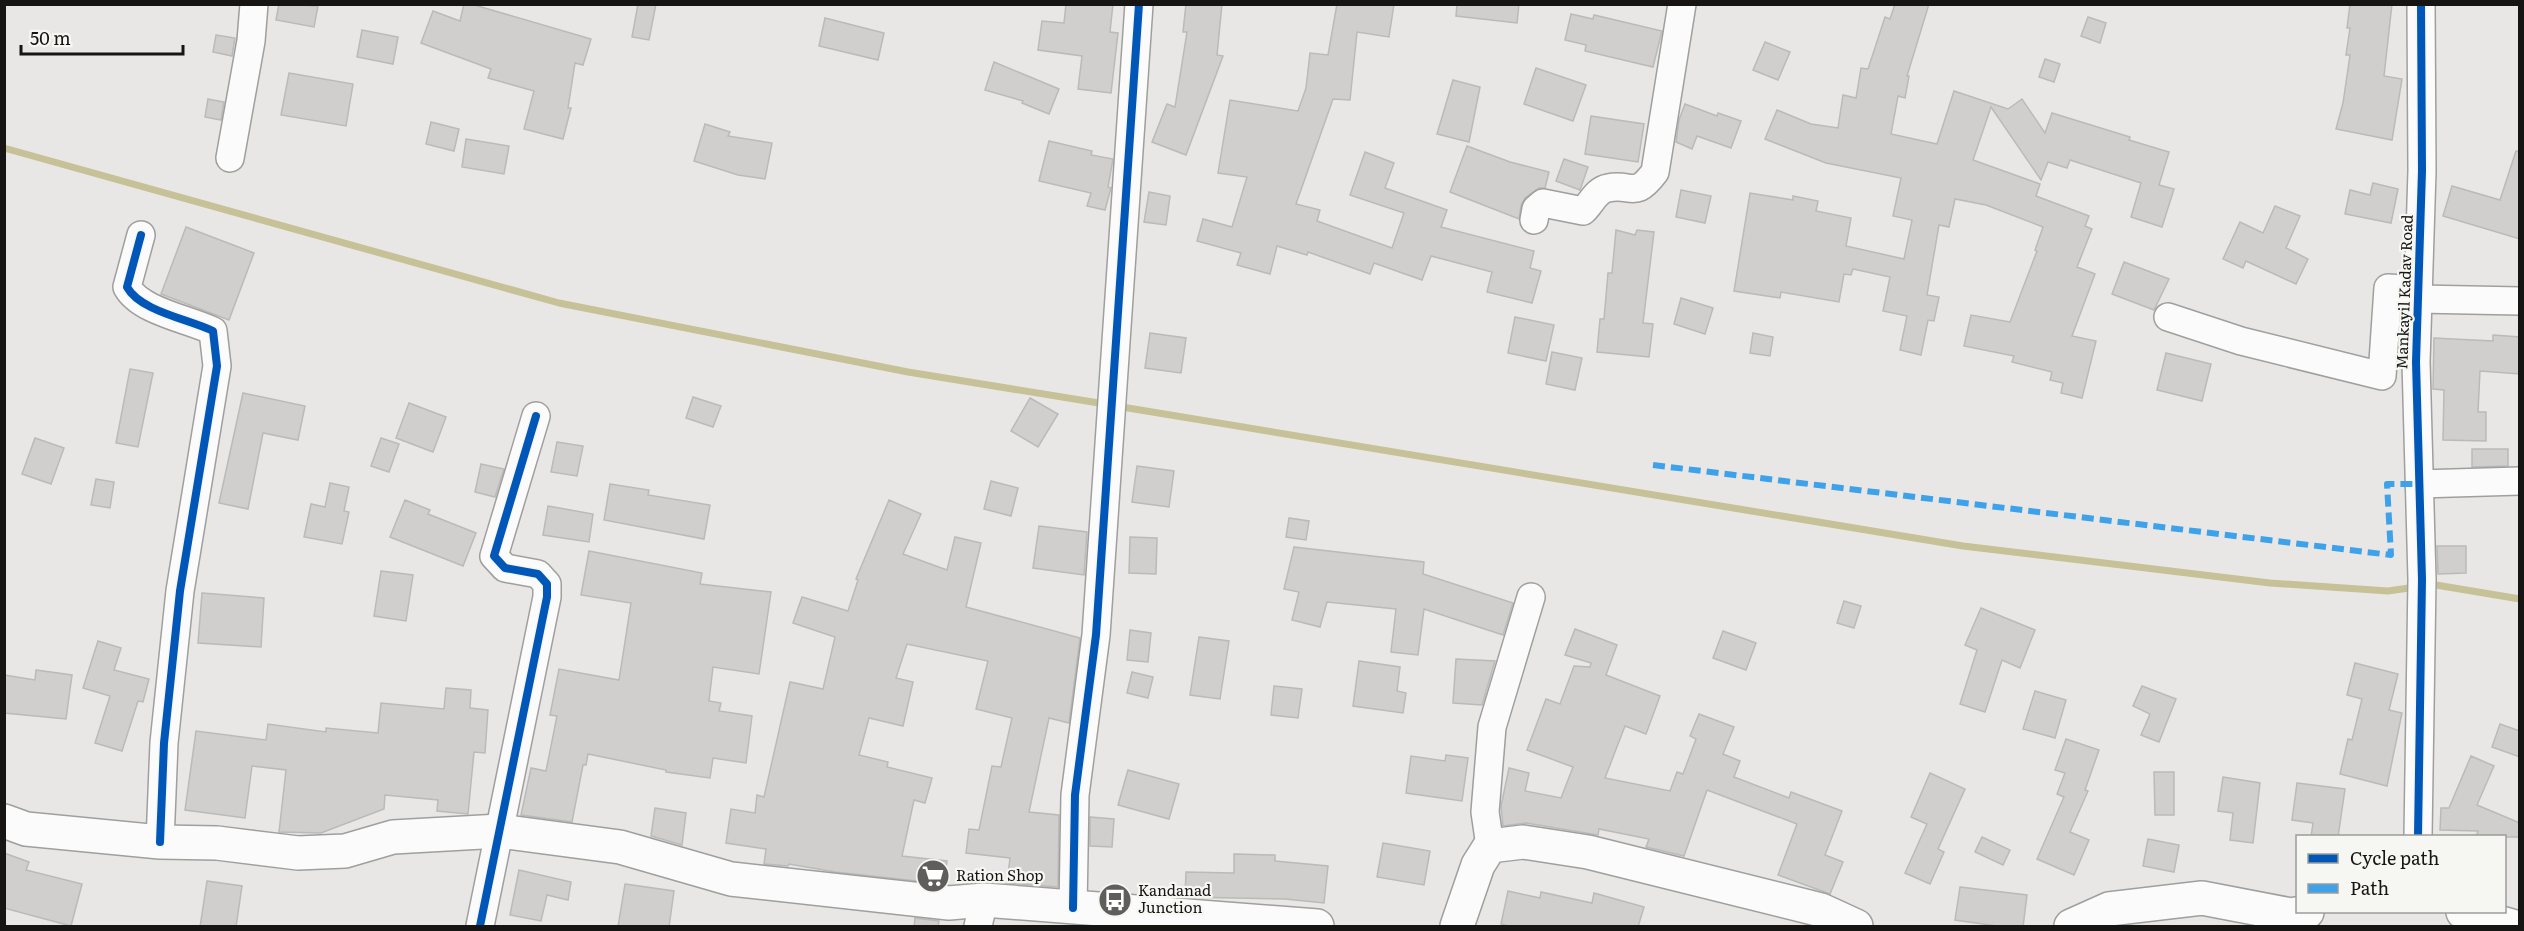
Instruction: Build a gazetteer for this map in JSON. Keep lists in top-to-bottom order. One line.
{"streets":{"street":["Mankayil Kadav Road"]},"places":{"supermarket":["Ration Shop"],"bus stop":["Kandanad Junction"]},"legend":["Cycle path","Path"],"scale_bar":"50 m"}
